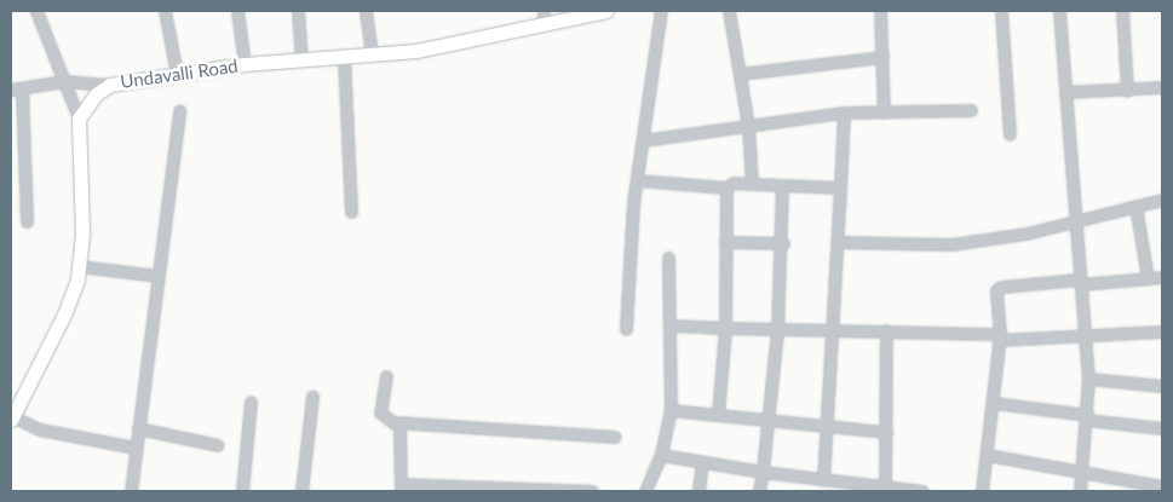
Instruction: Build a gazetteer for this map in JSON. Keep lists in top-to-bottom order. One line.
{"streets":{"main road":["Undavalli Road"]}}
